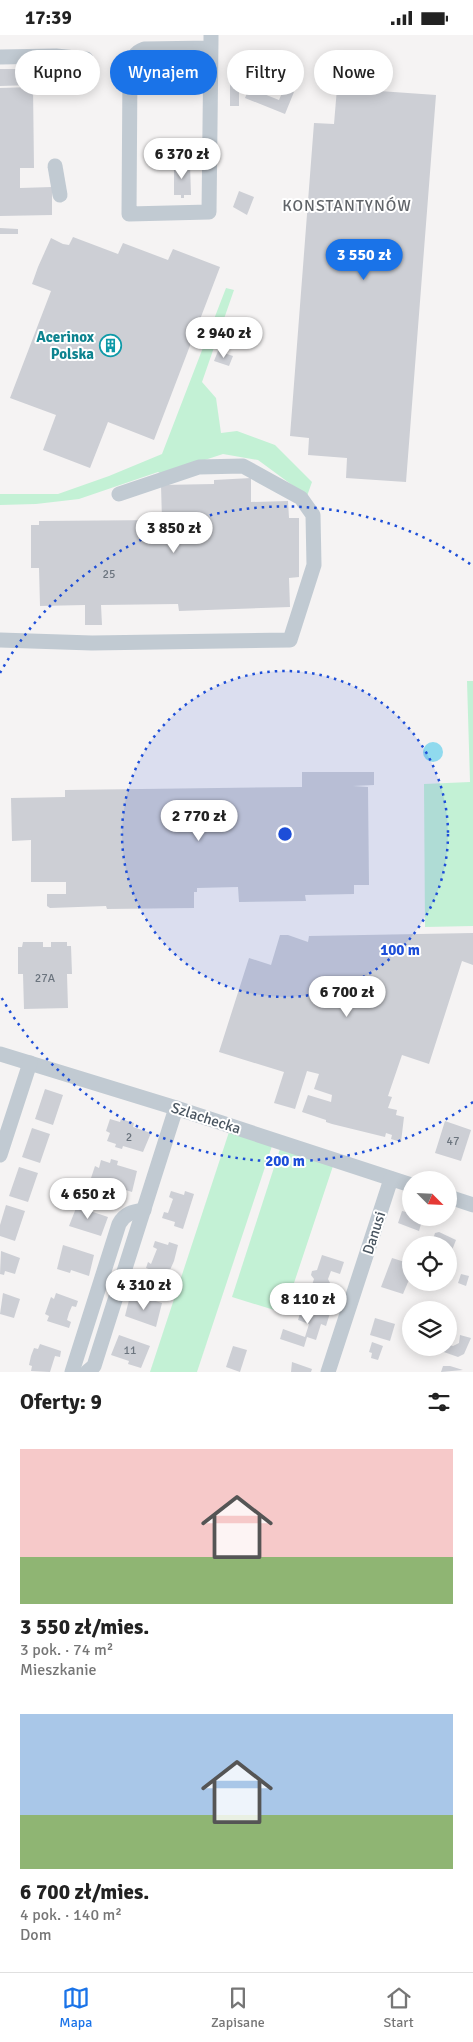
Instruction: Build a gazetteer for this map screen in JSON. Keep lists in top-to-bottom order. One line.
{"streets":{"street":["Szlachecka","Danusi"]},"crossings":[["Szlachecka","Danusi"]],"districts":["KONSTANTYNÓW"],"places":{"building":["Acerinox Polska"]},"house_numbers":["25","27A","2","47","11"],"north":"bottom right","page":{"status":"17:39","chip":["Kupno","Wynajem","Filtry","Nowe"],"price":["6 370 zł","3 550 zł","2 940 zł","3 850 zł","2 770 zł","6 700 zł","4 650 zł","4 310 zł","8 110 zł"],"heading":"Oferty: 9","list":[{"name":"3 550 zł/mies.","note":"3 pok. · 74 m² · Mieszkanie"},{"name":"6 700 zł/mies.","note":"4 pok. · 140 m² · Dom"}],"tabs":["Mapa","Zapisane","Start"]},"rings":["100 m","200 m"]}
